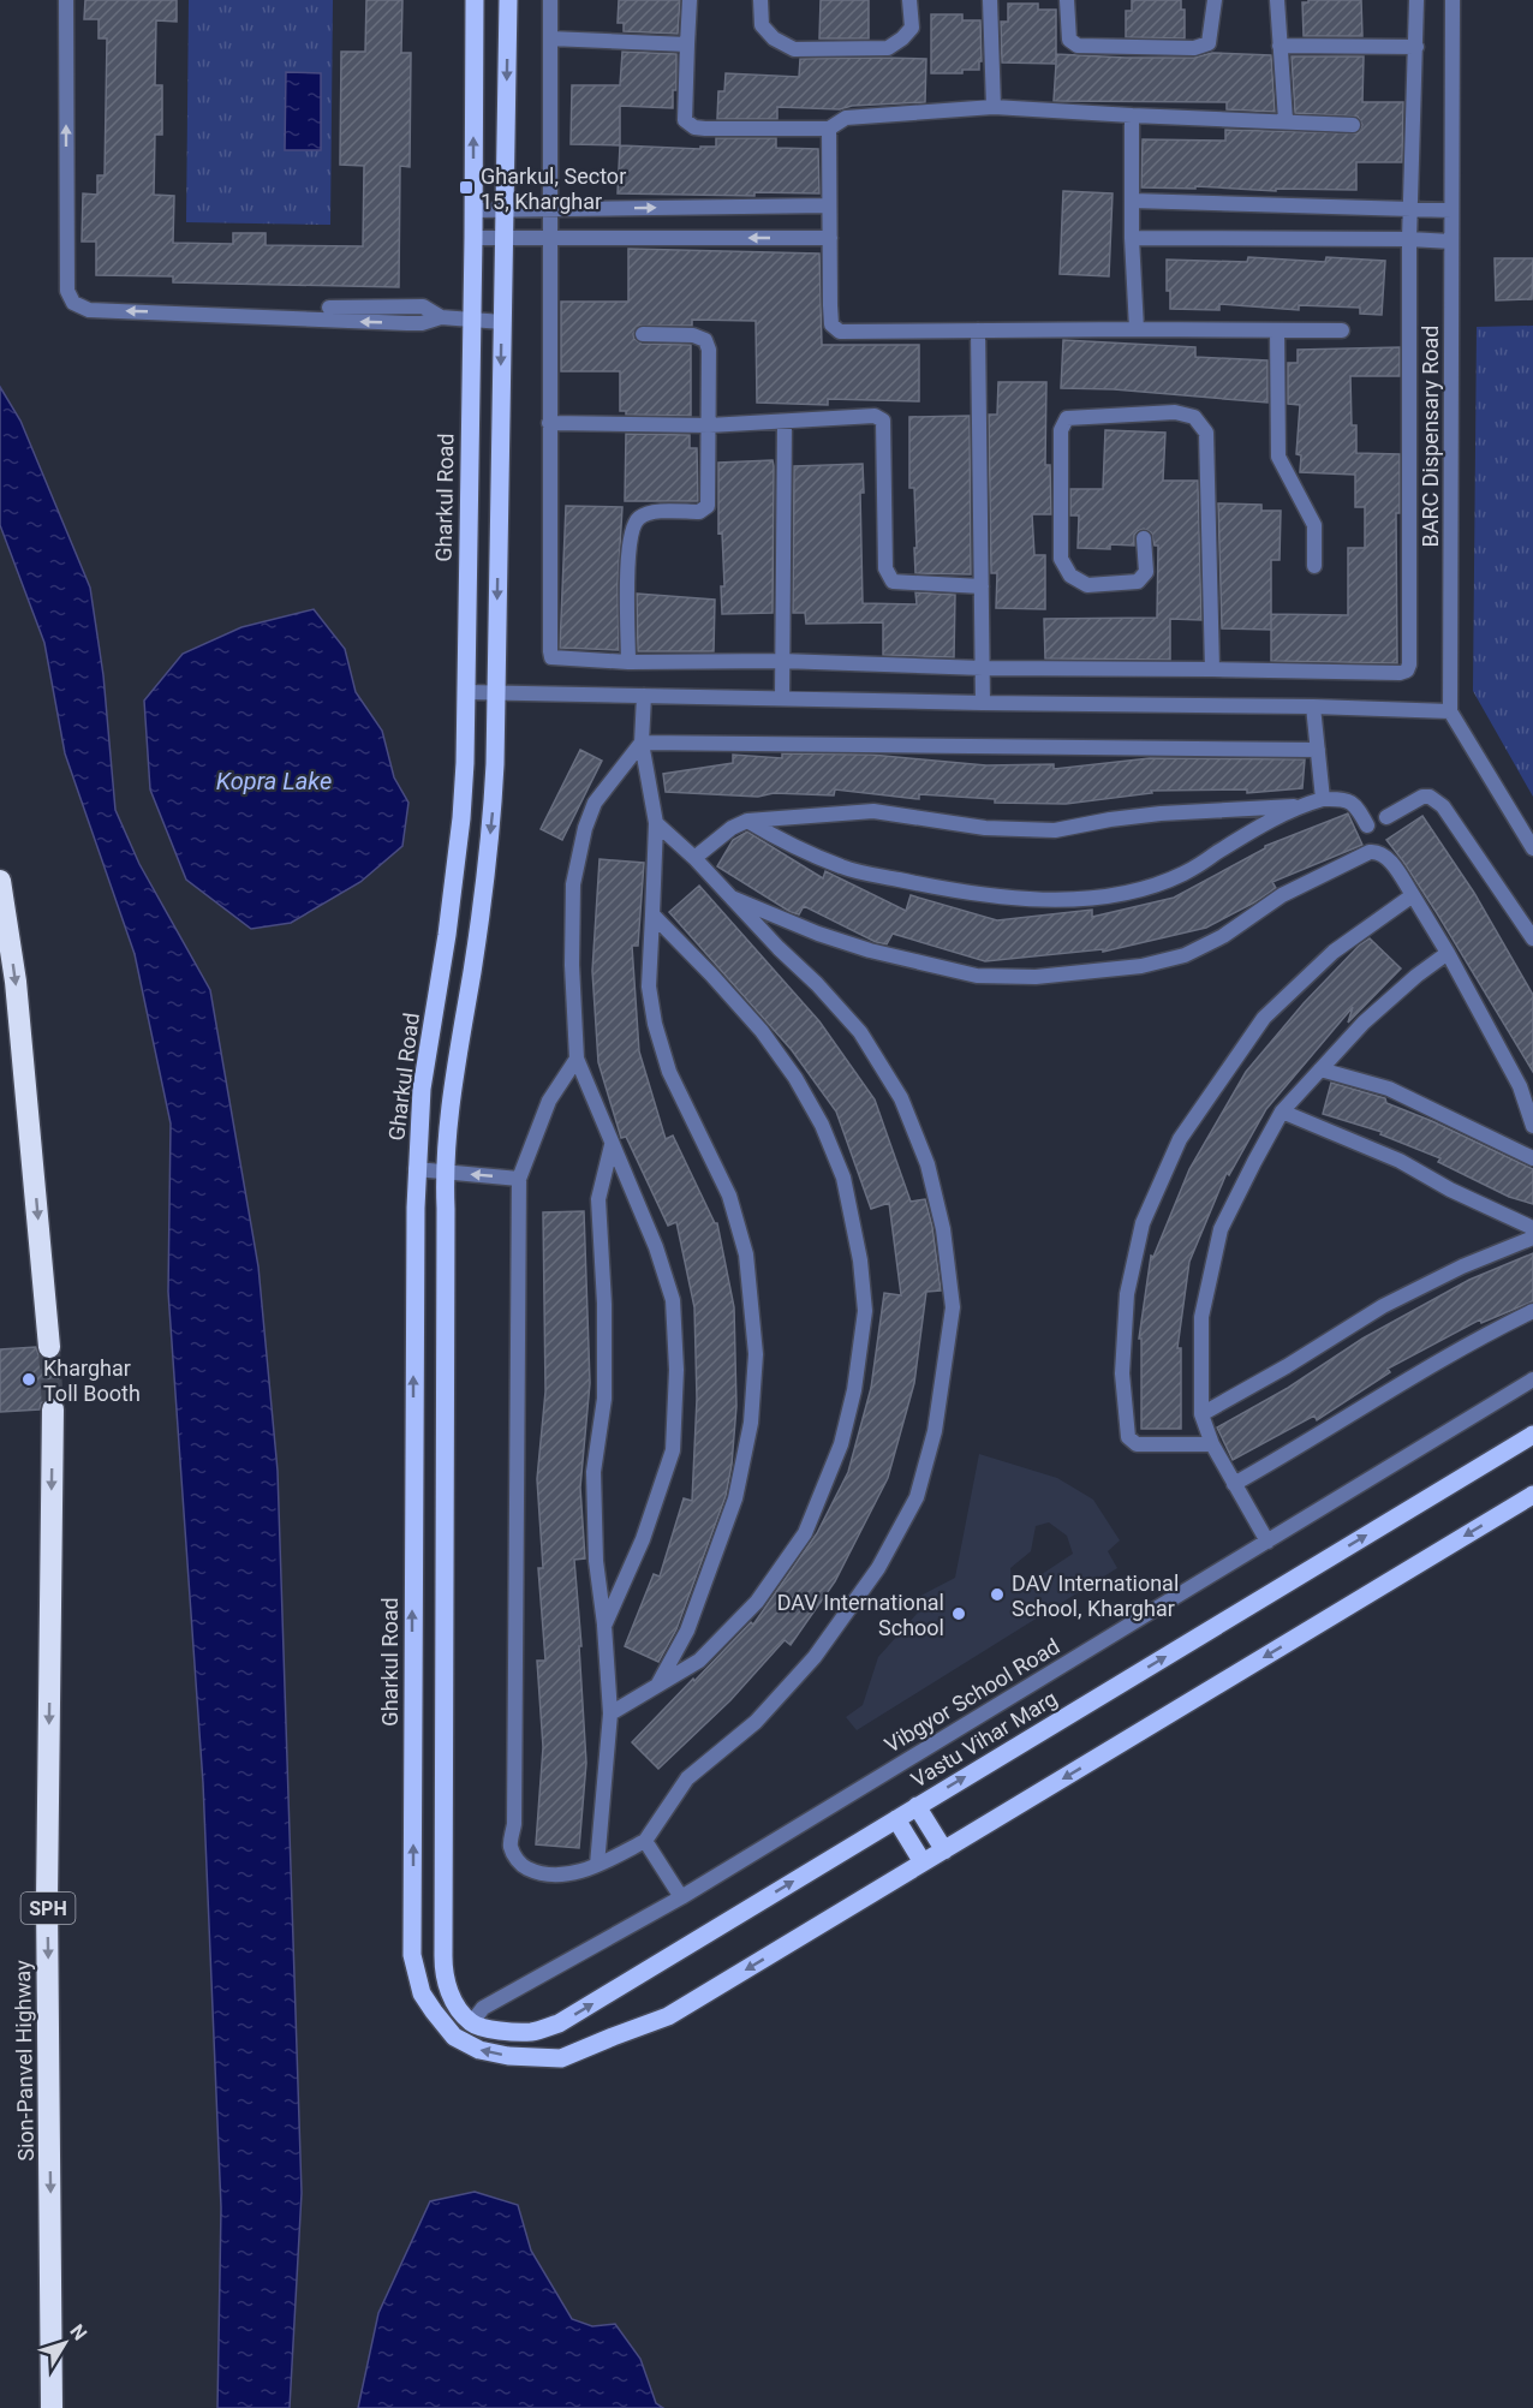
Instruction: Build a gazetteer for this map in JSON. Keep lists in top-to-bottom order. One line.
{"streets":{"highway":["SPH","Sion-Panvel Highway"],"main road":["Gharkul Road","Vastu Vihar Marg"],"street":["BARC Dispensary Road","Vibgyor School Road"]},"crossings":[["Vibgyor School Road","Vastu Vihar Marg"]],"one_way":["Sion-Panvel Highway"],"water":["Kopra Lake"],"places":{"transit":["Gharkul, Sector 15, Kharghar"],"other":["Kharghar Toll Booth","DAV International School, Kharghar","DAV International School"]},"north":"top right"}
